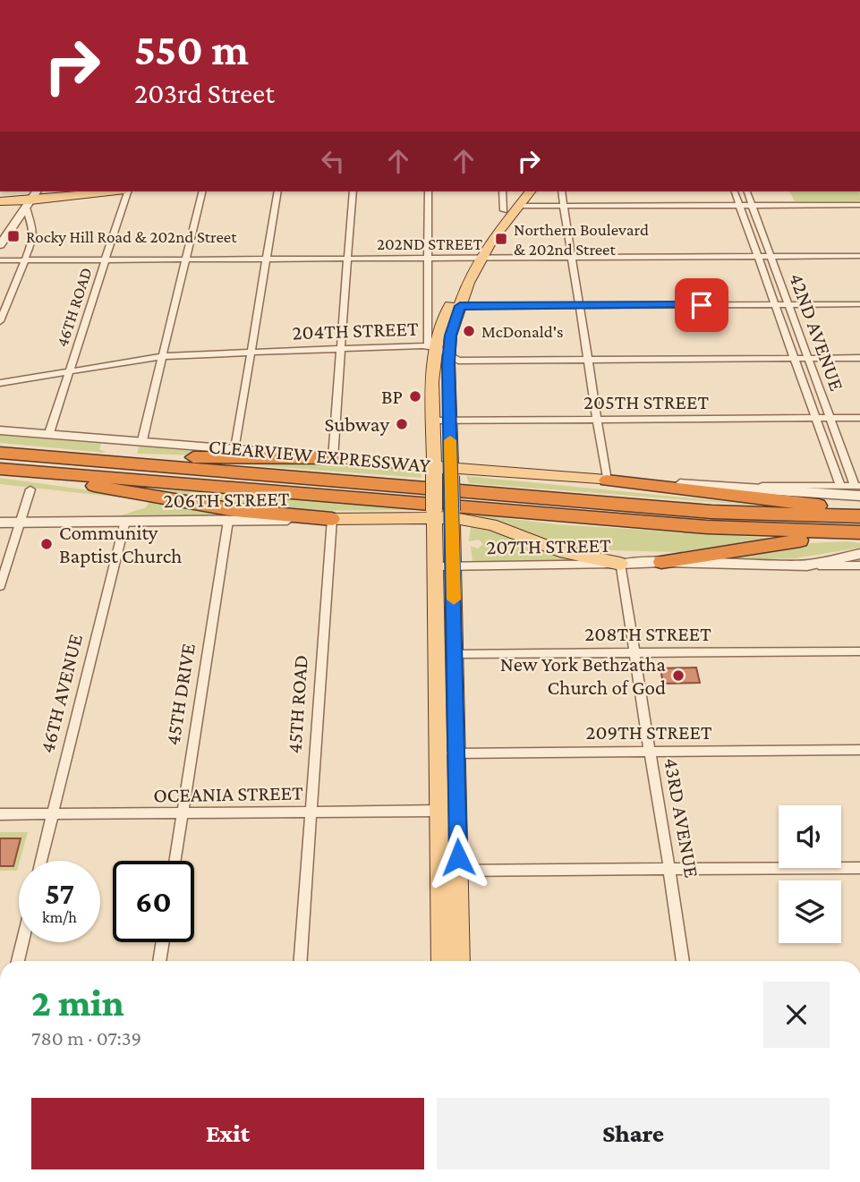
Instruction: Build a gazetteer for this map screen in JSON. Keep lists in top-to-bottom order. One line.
{"streets":{"highway":["CLEARVIEW EXPRESSWAY"],"main road":["206TH STREET"],"street":["202ND STREET","46TH ROAD","204TH STREET","42ND AVENUE","205TH STREET","207TH STREET","208TH STREET","46TH AVENUE","45TH DRIVE","45TH ROAD","209TH STREET","OCEANIA STREET","43RD AVENUE"]},"crossings":[["202ND STREET","46TH ROAD"],["202ND STREET","42ND AVENUE"],["46TH ROAD","204TH STREET"],["46TH ROAD","CLEARVIEW EXPRESSWAY"],["204TH STREET","42ND AVENUE"],["42ND AVENUE","205TH STREET"],["42ND AVENUE","CLEARVIEW EXPRESSWAY"],["206TH STREET","207TH STREET"],["206TH STREET","46TH AVENUE"],["206TH STREET","45TH DRIVE"],["206TH STREET","45TH ROAD"],["206TH STREET","43RD AVENUE"],["207TH STREET","43RD AVENUE"],["208TH STREET","43RD AVENUE"],["46TH AVENUE","OCEANIA STREET"],["45TH DRIVE","OCEANIA STREET"],["45TH ROAD","OCEANIA STREET"],["209TH STREET","43RD AVENUE"]],"places":{"transit":["Rocky Hill Road & 202nd Street","Northern Boulevard & 202nd Street"],"other":["McDonald's","BP","Subway","Community Baptist Church","New York Bethzatha Church of God"]},"page":{"turn":["550 m","203rd Street"],"speed":"57 km/h","limit":"60","heading":["2 min","780 m · 07:39"],"buttons":["Exit","Share"]}}
